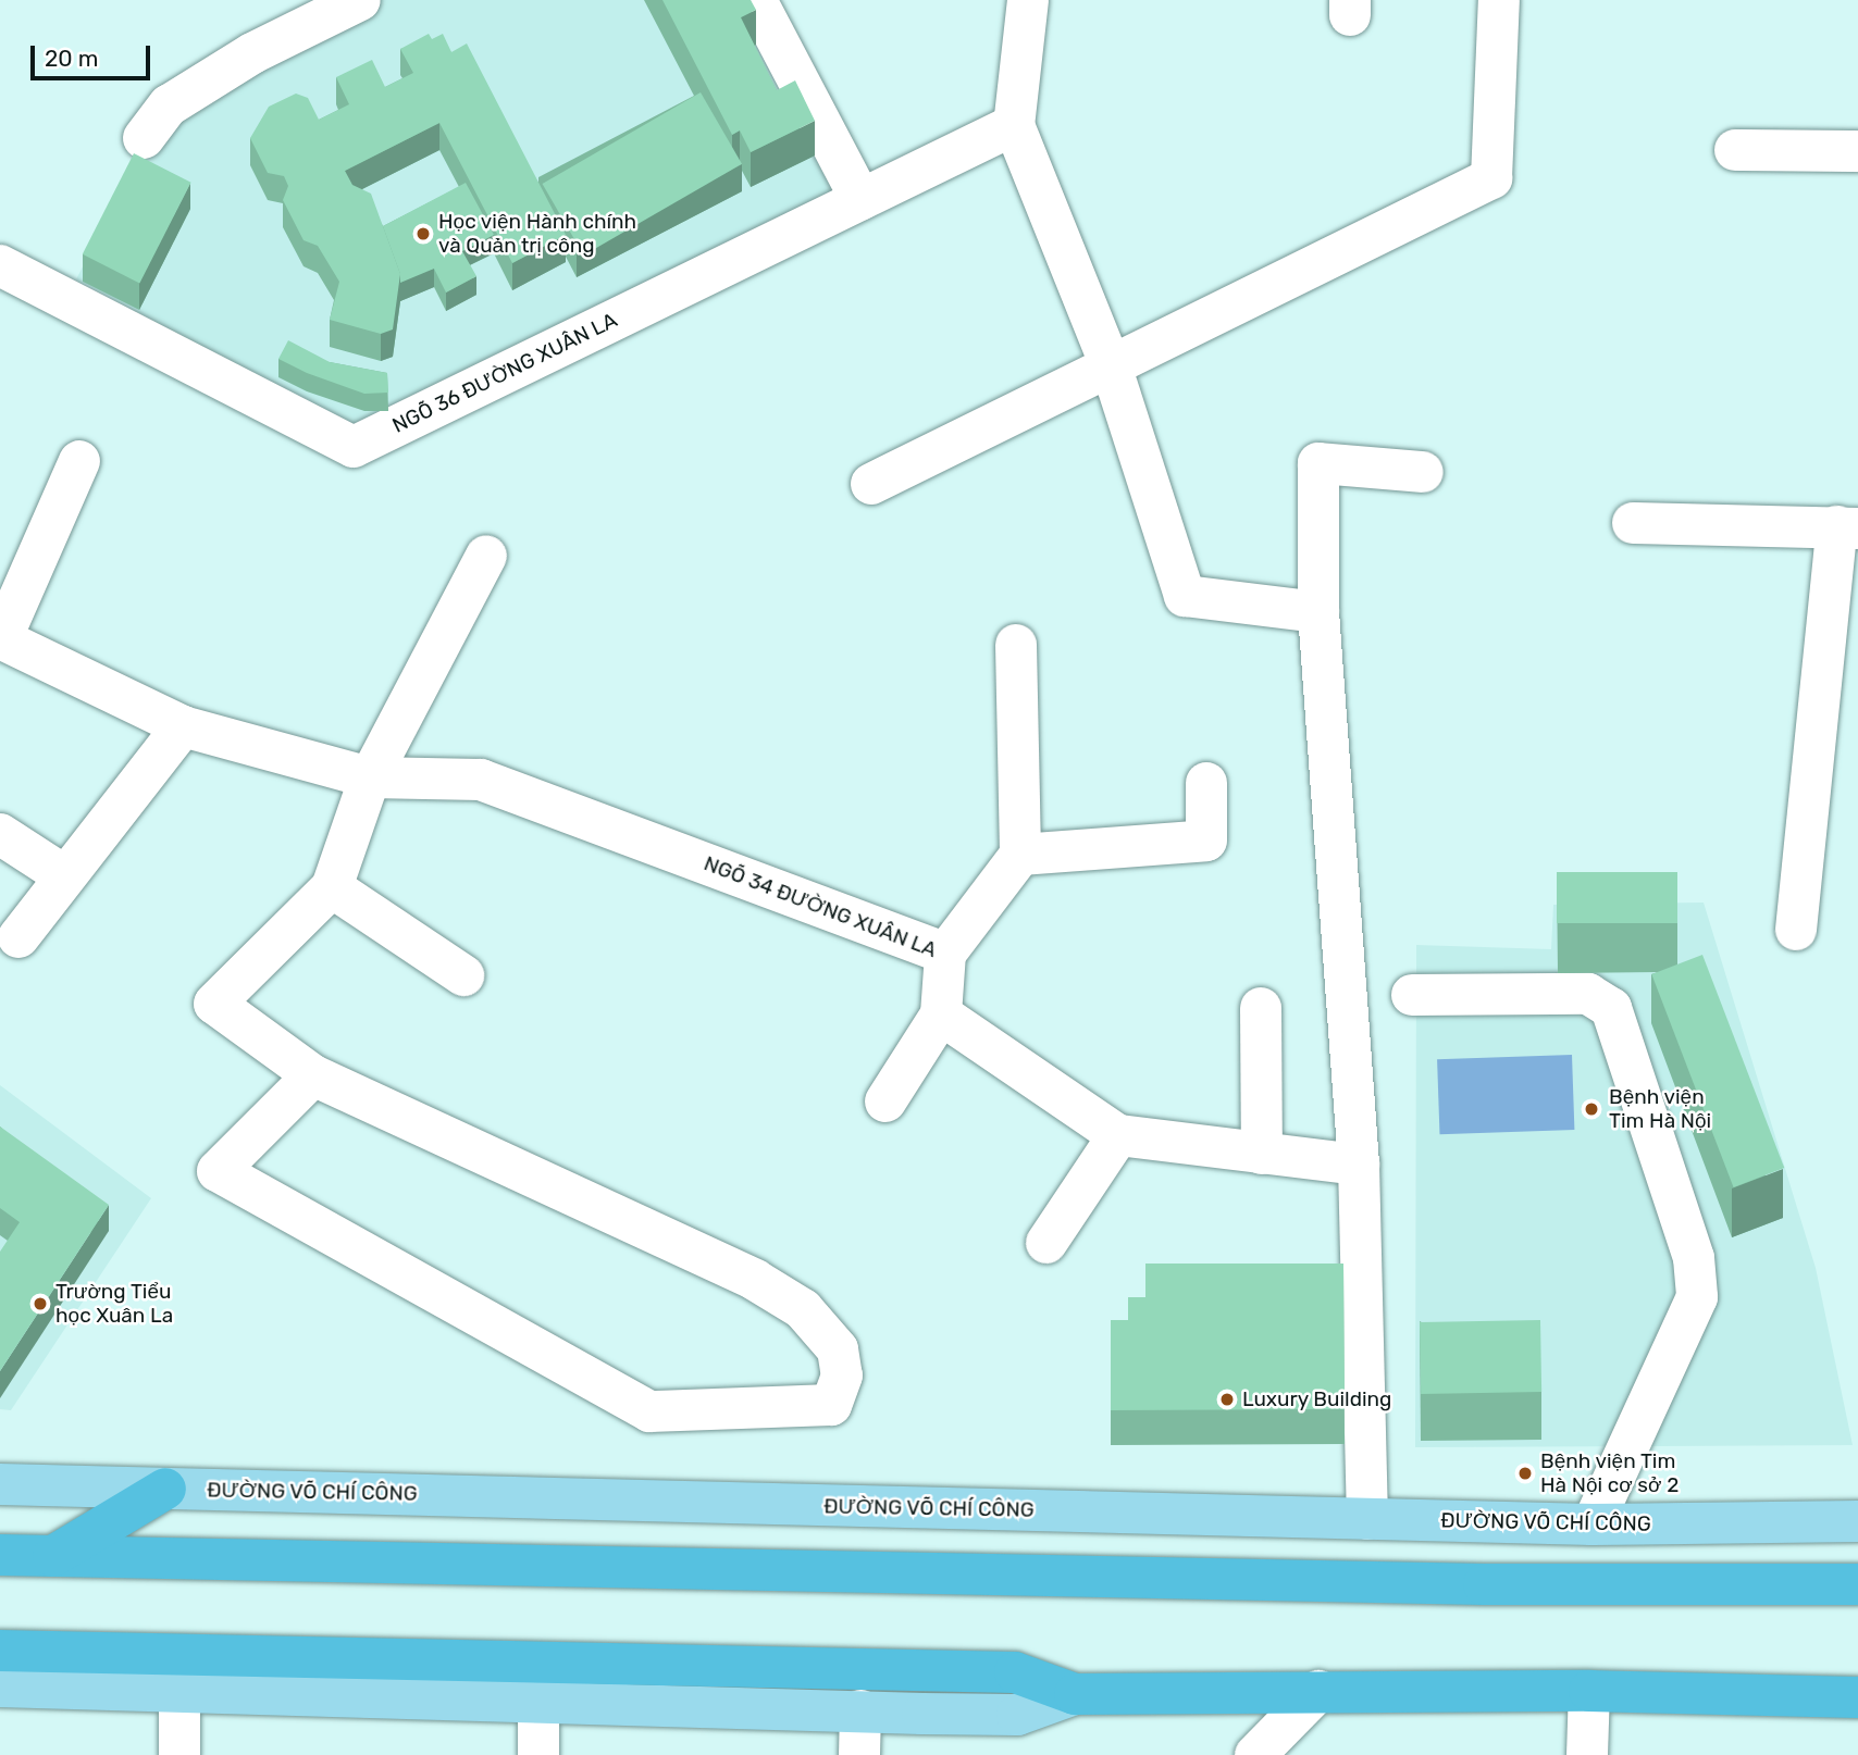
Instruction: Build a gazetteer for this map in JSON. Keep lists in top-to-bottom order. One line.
{"streets":{"main road":["ĐƯỜNG VÕ CHÍ CÔNG"],"street":["NGÕ 36 ĐƯỜNG XUÂN LA","NGÕ 34 ĐƯỜNG XUÂN LA"]},"places":["Học viện Hành chính và Quản trị công","Bệnh viện Tim Hà Nội","Trường Tiểu học Xuân La","Luxury Building","Bệnh viện Tim Hà Nội cơ sở 2"],"scale_bar":"20 m"}
